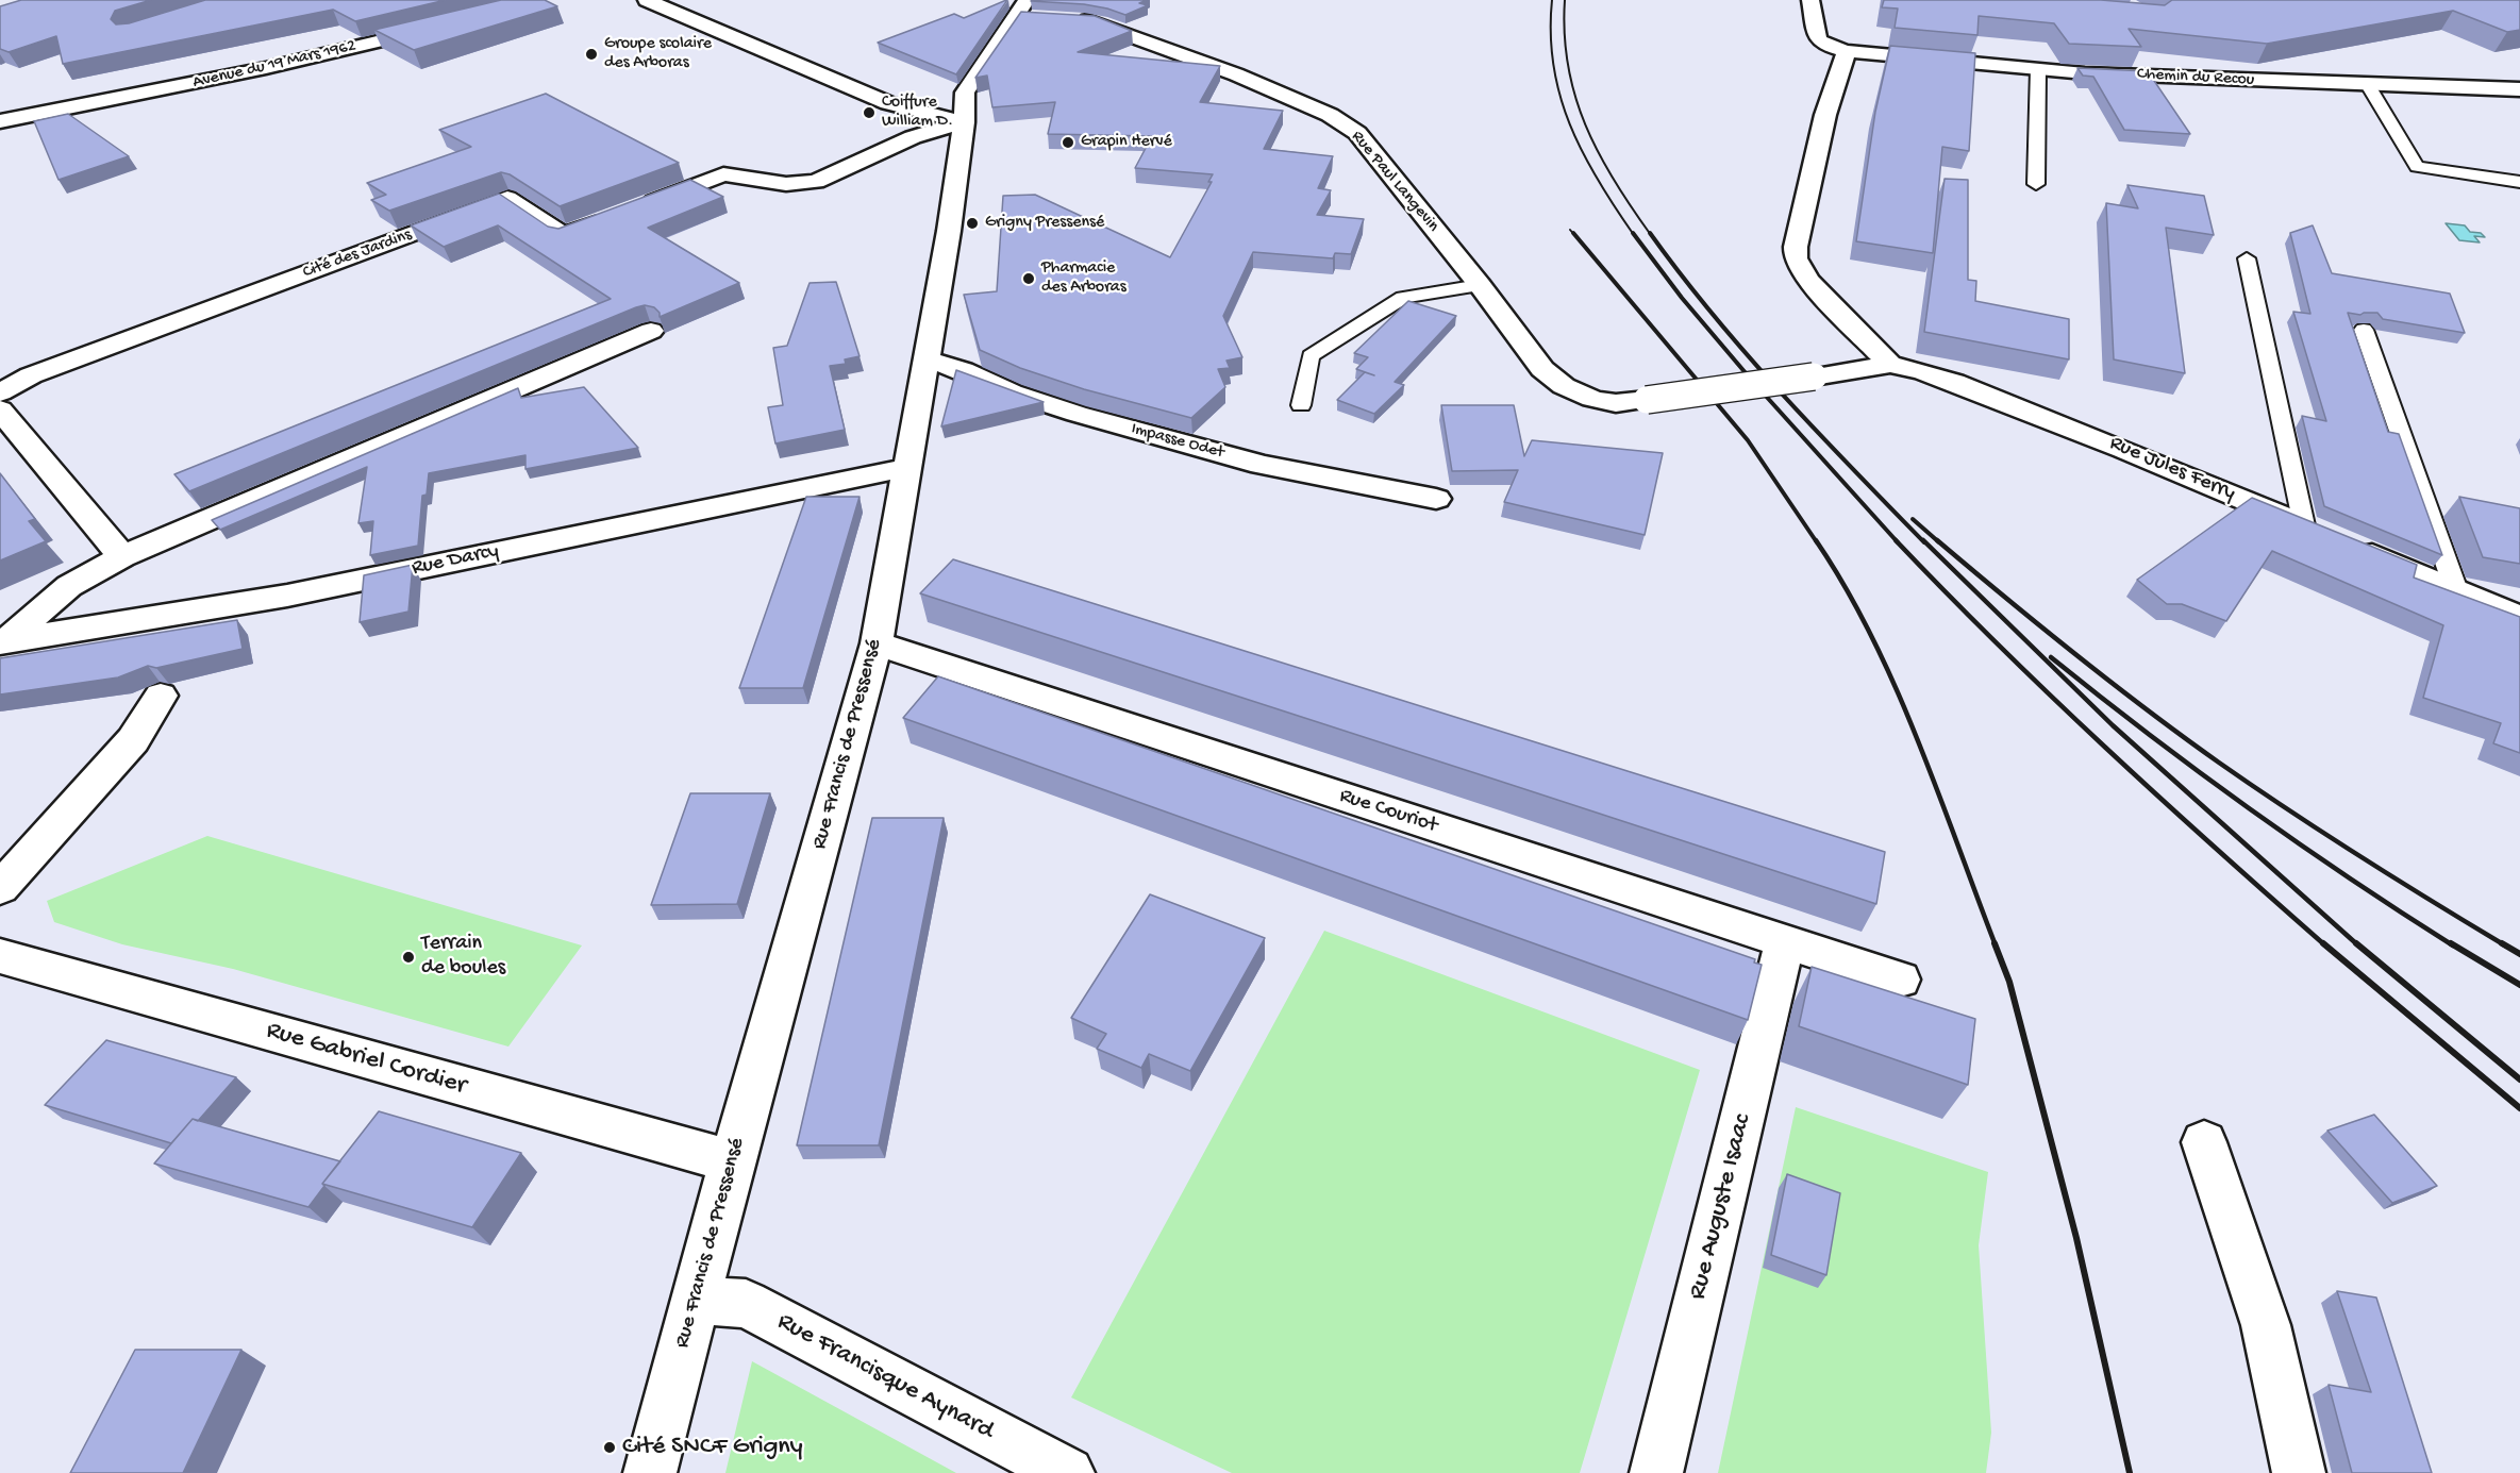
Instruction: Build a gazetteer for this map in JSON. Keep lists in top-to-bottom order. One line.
{"streets":{"street":["Avenue du 19 Mars 1962","Chemin du Recou","Rue Paul Langevin","Cité des Jardins","Impasse Odet","Rue Jules Ferry","Rue Darcy","Rue Francis de Pressensé","Rue Couriot","Rue Gabriel Cordier","Rue Auguste Isaac","Rue Francisque Aynard"]},"crossings":[["Rue Paul Langevin","Rue Jules Ferry"],["Cité des Jardins","Rue Francis de Pressensé"],["Impasse Odet","Rue Francis de Pressensé"],["Rue Darcy","Rue Francis de Pressensé"],["Rue Francis de Pressensé","Rue Couriot"],["Rue Francis de Pressensé","Rue Gabriel Cordier"],["Rue Francis de Pressensé","Rue Francisque Aynard"],["Rue Couriot","Rue Auguste Isaac"]],"places":["Groupe scolaire des Arboras","Coiffure William D.","Grapin Hervé","Grigny Pressensé","Pharmacie des Arboras","Terrain de boules","Cité SNCF Grigny"]}
